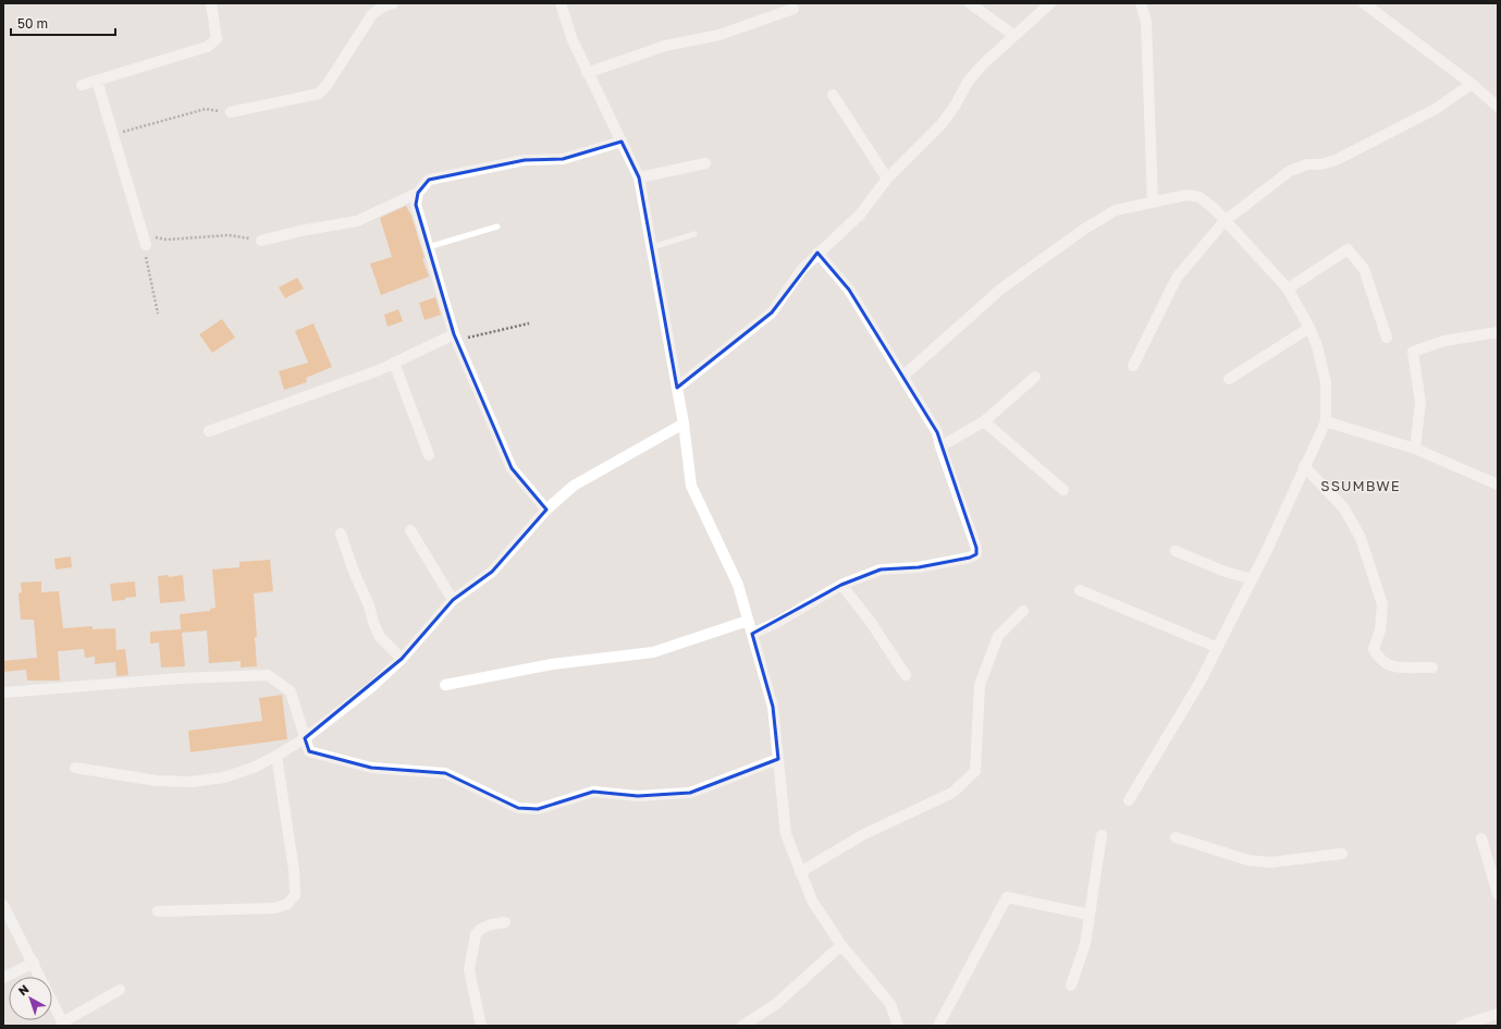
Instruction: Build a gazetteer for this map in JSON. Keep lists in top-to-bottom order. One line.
{"districts":["SSUMBWE"],"scale_bar":"50 m","north":"top left"}
